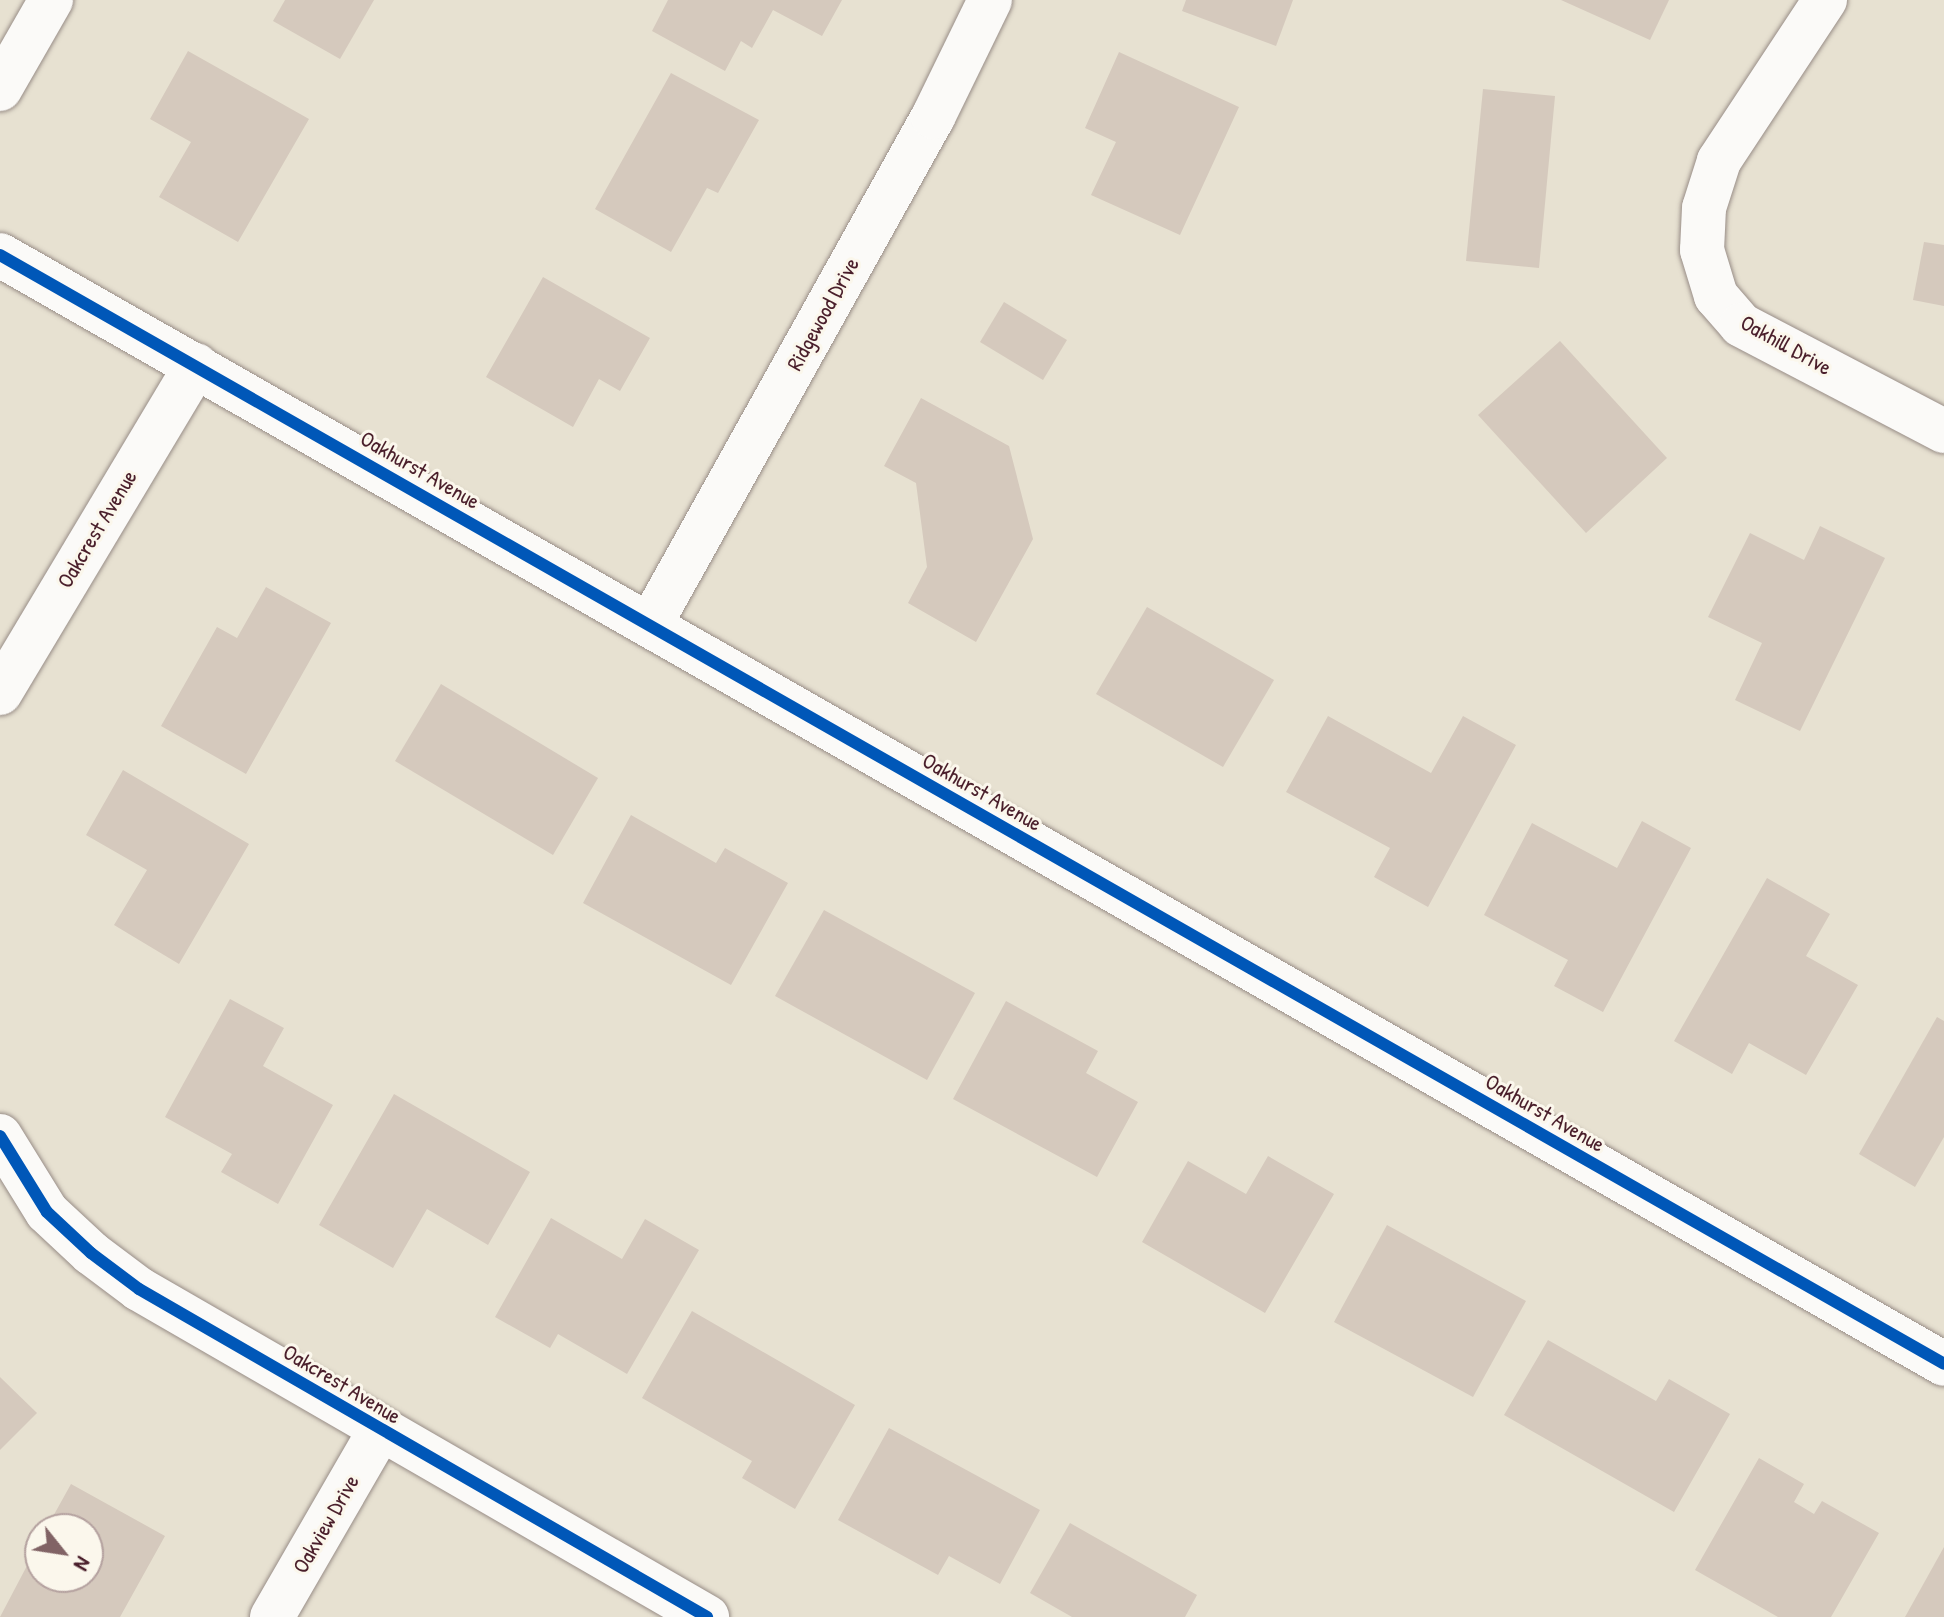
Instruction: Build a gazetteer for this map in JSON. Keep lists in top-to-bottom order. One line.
{"streets":{"street":["Ridgewood Drive","Oakhill Drive","Oakhurst Avenue","Oakcrest Avenue","Oakview Drive"]},"crossings":[["Ridgewood Drive","Oakhurst Avenue"],["Oakhurst Avenue","Oakcrest Avenue"],["Oakcrest Avenue","Oakview Drive"]],"north":"bottom right"}
